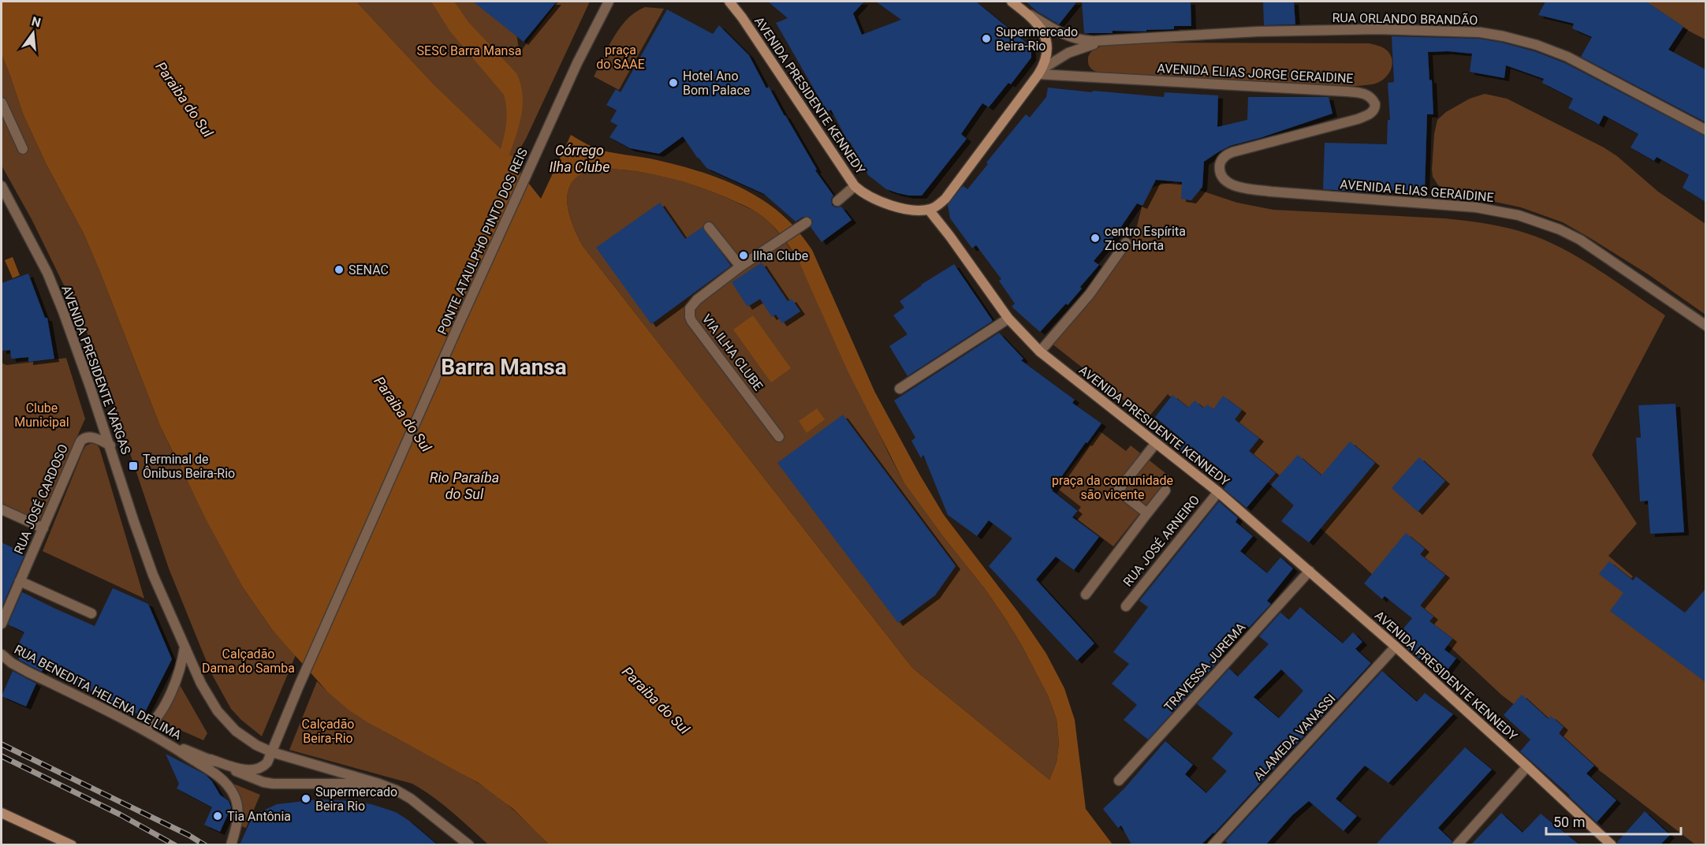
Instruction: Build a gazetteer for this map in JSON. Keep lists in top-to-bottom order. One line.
{"streets":{"main road":["AVENIDA PRESIDENTE KENNEDY"],"street":["RUA ORLANDO BRANDÃO","AVENIDA ELIAS JORGE GERAIDINE","AVENIDA ELIAS GERAIDINE","PONTE ATAULPHO PINTO DOS REIS","VIA ILHA CLUBE","AVENIDA PRESIDENTE VARGAS","RUA JOSÉ CARDOSO","RUA JOSÉ ARNEIRO","TRAVESSA JUREMA","RUA BENEDITA HELENA DE LIMA","ALAMEDA VANASSI"]},"crossings":[["AVENIDA ELIAS JORGE GERAIDINE","AVENIDA ELIAS GERAIDINE"],["AVENIDA PRESIDENTE KENNEDY","RUA JOSÉ ARNEIRO"],["AVENIDA PRESIDENTE KENNEDY","TRAVESSA JUREMA"],["AVENIDA PRESIDENTE KENNEDY","ALAMEDA VANASSI"],["PONTE ATAULPHO PINTO DOS REIS","AVENIDA PRESIDENTE VARGAS"],["AVENIDA PRESIDENTE VARGAS","RUA JOSÉ CARDOSO"]],"districts":["Barra Mansa"],"water":["Paraiba do Sul","Córrego Ilha Clube","Rio Paraíba do Sul"],"parks":["praça do SAAE","SESC Barra Mansa","Clube Municipal","praça da comunidade são vicente","Calçadão Dama do Samba","Calçadão Beira-Rio"],"places":{"other":["Supermercado Beira-Rio","Hotel Ano Bom Palace","centro Espírita Zico Horta","Ilha Clube","SENAC","Supermercado Beira Rio","Tia Antônia"],"transit":["Terminal de Ônibus Beira-Rio"]},"scale_bar":"50 m","north":"top"}
